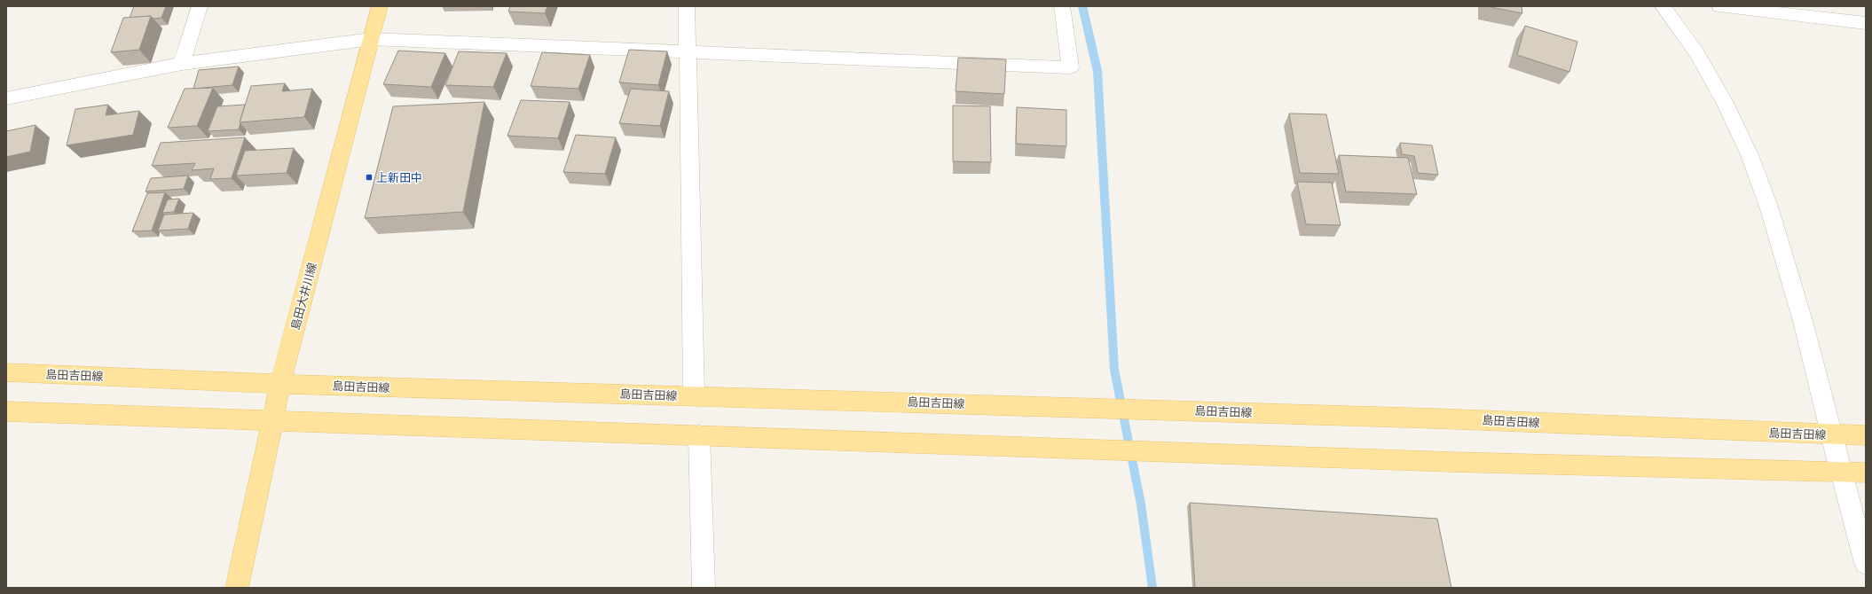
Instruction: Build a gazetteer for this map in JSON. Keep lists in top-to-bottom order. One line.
{"streets":{"main road":["島田大井川線","島田吉田線"]},"crossings":[["島田大井川線","島田吉田線"]],"places":{"transit":["上新田中"]}}
